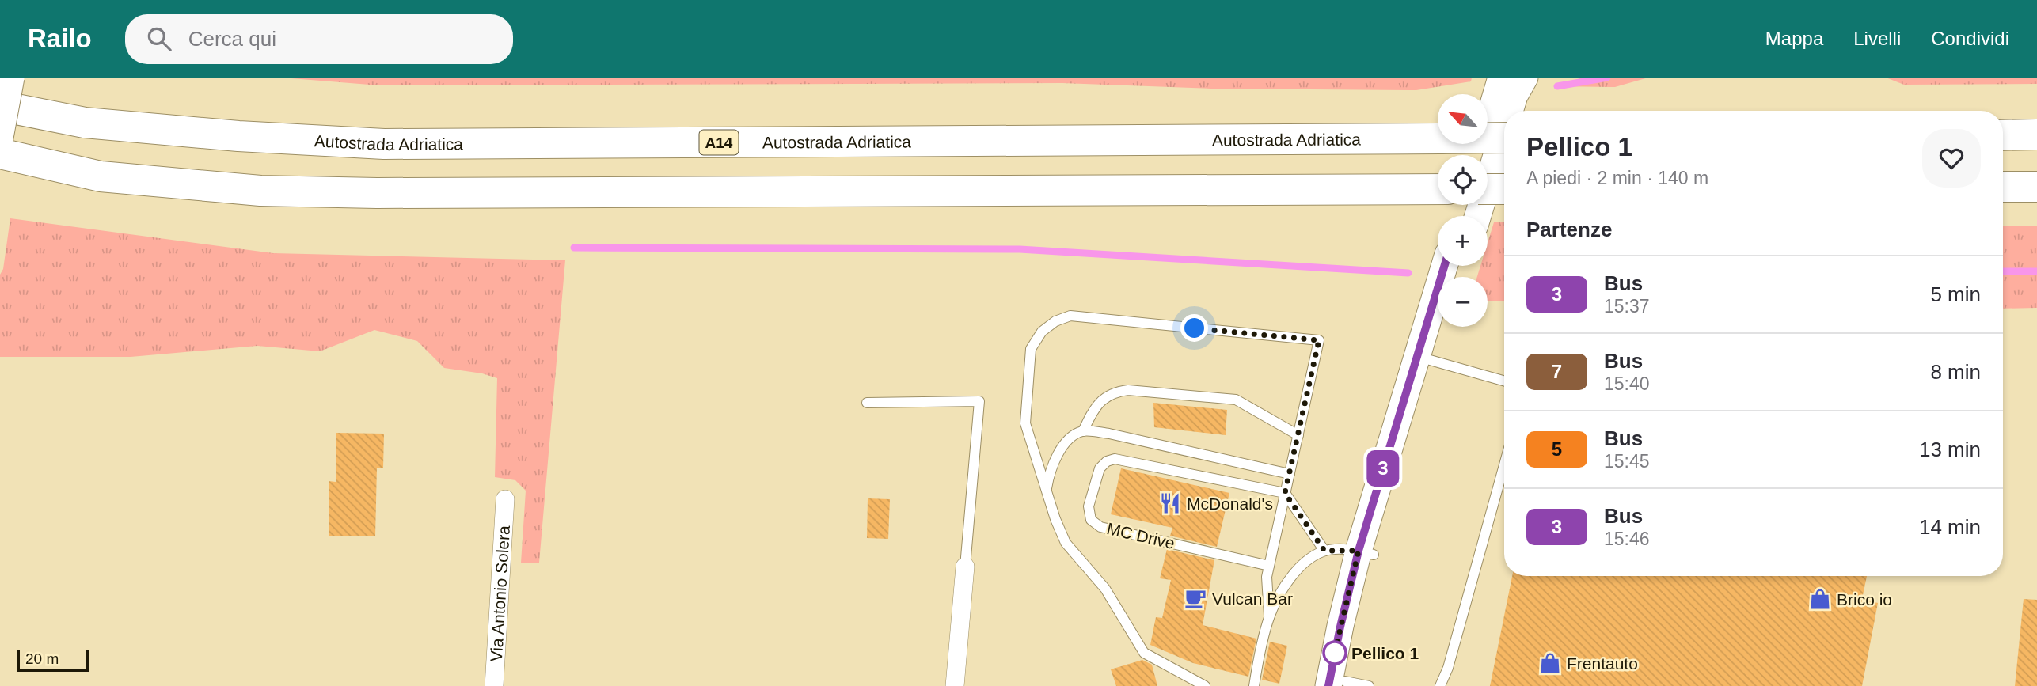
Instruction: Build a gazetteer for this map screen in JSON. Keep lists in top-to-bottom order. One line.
{"streets":{"highway":["Autostrada Adriatica","A14"],"street":["Via Antonio Solera"],"lane":["MC Drive"]},"places":{"restaurant":["McDonald's"],"cafe":["Vulcan Bar"],"shop":["Brico io","Frentauto"],"other":["Pellico 1"]},"lines":["bus line 3"],"scale_bar":"20 m","north":"top left","page":{"header":"Railo","search":"Cerca qui","nav":["Mappa","Livelli","Condividi"],"on_map":"3","map_buttons":["+","−"],"heading":[["Pellico 1","A piedi · 2 min · 140 m"],"Partenze"],"list":[{"mark":"3","name":"Bus","note":"15:37","value":"5 min"},{"mark":"7","name":"Bus","note":"15:40","value":"8 min"},{"mark":"5","name":"Bus","note":"15:45","value":"13 min"},{"mark":"3","name":"Bus","note":"15:46","value":"14 min"}],"scale":"20 m"}}
